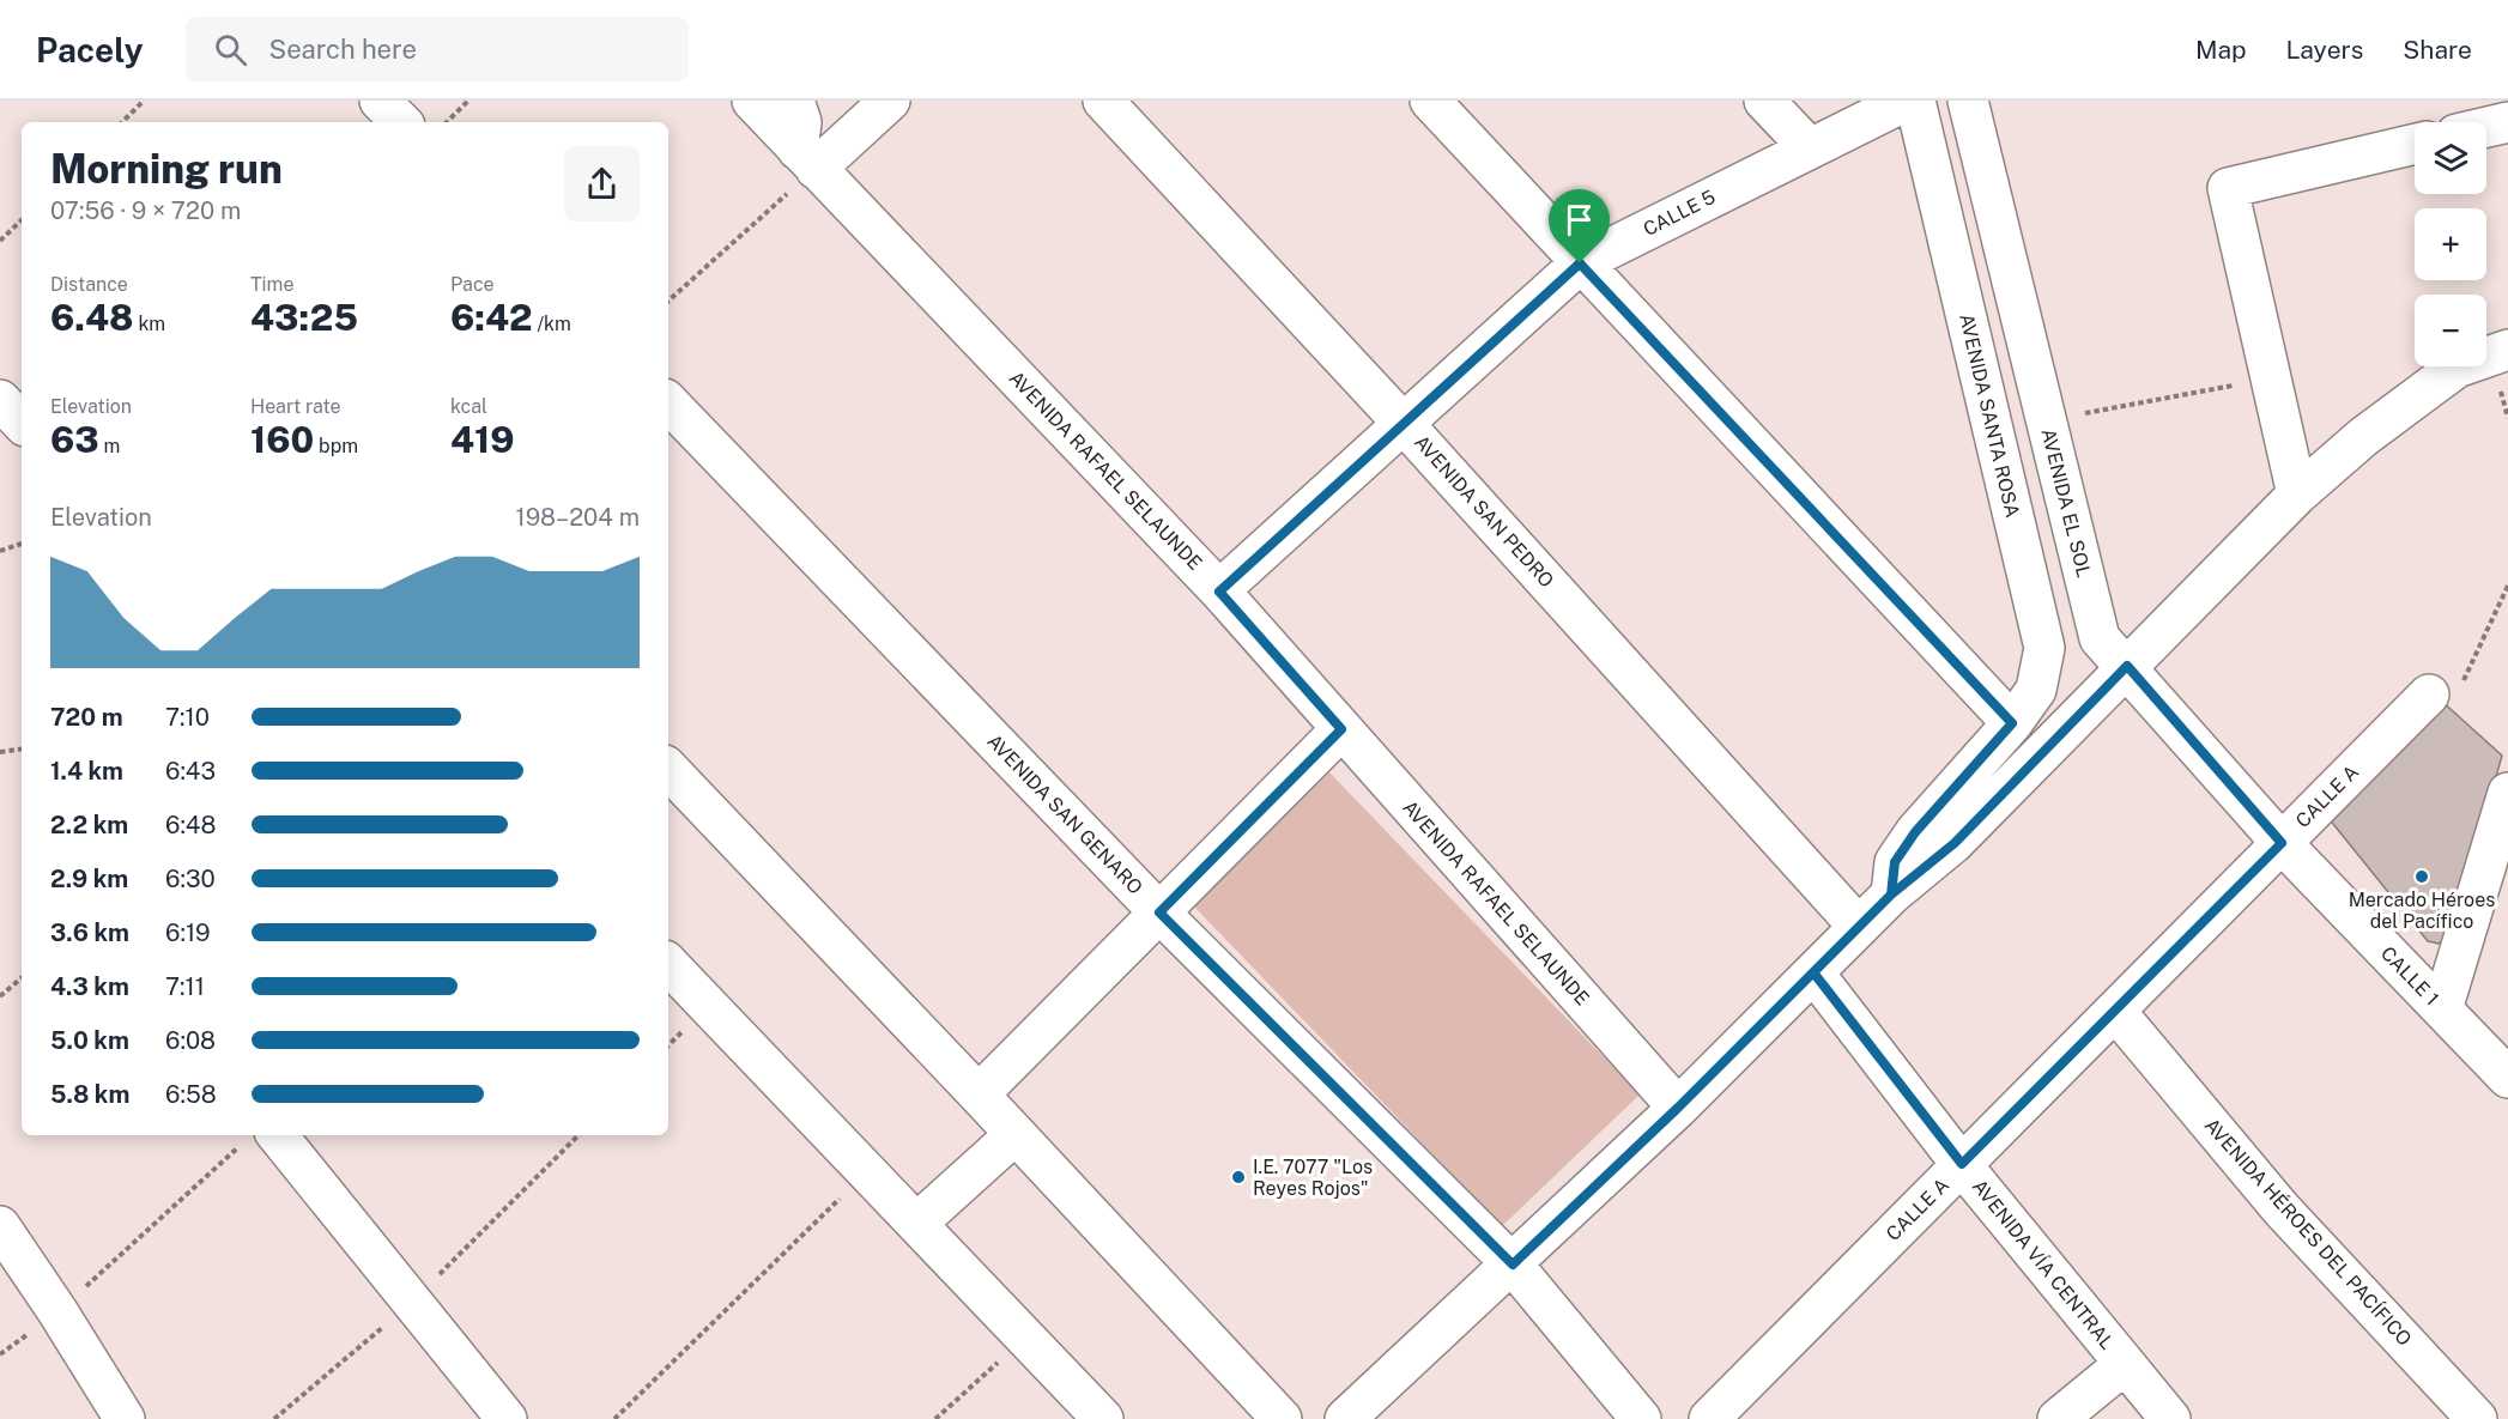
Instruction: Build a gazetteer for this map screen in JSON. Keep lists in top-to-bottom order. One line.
{"streets":{"street":["CALLE 5","AVENIDA SANTA ROSA","AVENIDA RAFAEL SELAUNDE","AVENIDA EL SOL","AVENIDA SAN PEDRO","CALLE A","AVENIDA SAN GENARO","CALLE 1","AVENIDA HÉROES DEL PACÍFICO","AVENIDA VÍA CENTRAL"]},"crossings":[["CALLE 5","AVENIDA RAFAEL SELAUNDE"],["CALLE 5","AVENIDA SAN PEDRO"],["AVENIDA EL SOL","CALLE A"],["AVENIDA EL SOL","CALLE 1"],["CALLE A","CALLE 1"],["CALLE A","AVENIDA HÉROES DEL PACÍFICO"],["CALLE A","AVENIDA VÍA CENTRAL"]],"places":["Mercado Héroes del Pacífico","I.E. 7077 \"Los Reyes Rojos\""],"page":{"header":"Pacely","search":"Search here","nav":["Map","Layers","Share"],"map_buttons":["+","−"],"heading":["Morning run","07:56 · 9 × 720 m"],"stats":[["Distance","6.48 km"],["Time","43:25"],["Pace","6:42 /km"],["Elevation","63 m"],["Heart rate","160 bpm"],["kcal","419"]],"chart":["Elevation","198–204 m"],"list":[{"name":"720 m","note":"7:10"},{"name":"1.4 km","note":"6:43"},{"name":"2.2 km","note":"6:48"},{"name":"2.9 km","note":"6:30"},{"name":"3.6 km","note":"6:19"},{"name":"4.3 km","note":"7:11"},{"name":"5.0 km","note":"6:08"},{"name":"5.8 km","note":"6:58"}]}}
